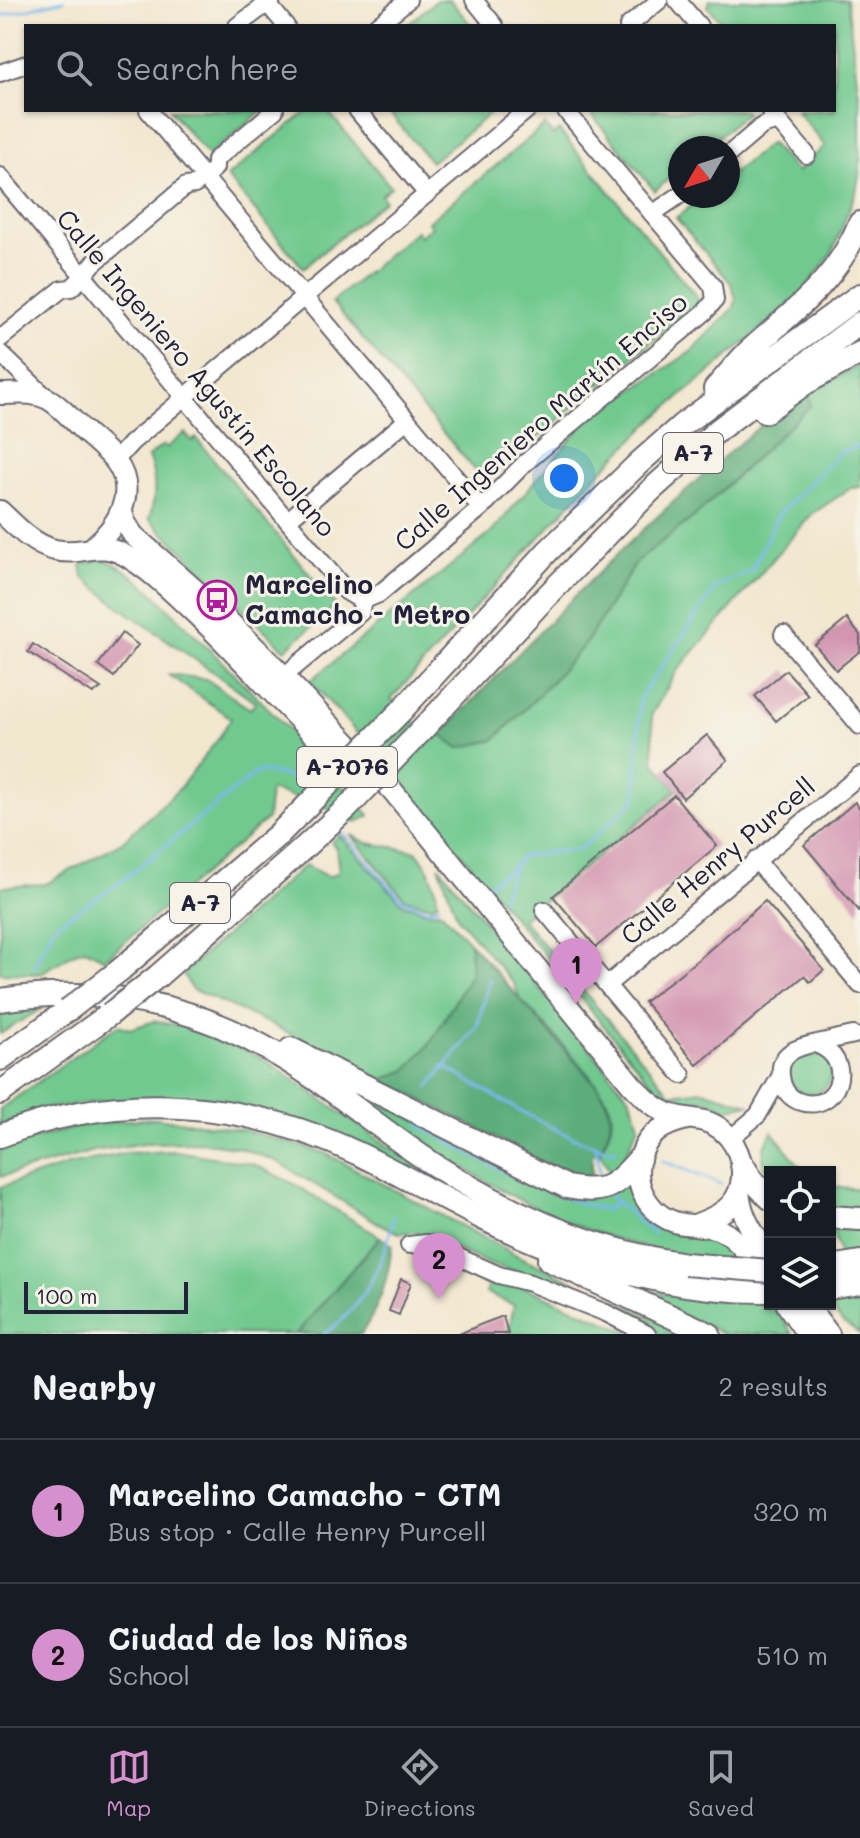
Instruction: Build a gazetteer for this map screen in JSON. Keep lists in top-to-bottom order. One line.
{"streets":{"highway":["A-7"],"main road":["A-7076"],"street":["Calle Ingeniero Agustín Escolano","Calle Ingeniero Martín Enciso","Calle Henry Purcell"]},"crossings":[["Calle Ingeniero Agustín Escolano","Calle Ingeniero Martín Enciso"],["Calle Ingeniero Martín Enciso","A-7076"]],"places":{"bus stop":["Marcelino Camacho - Metro"]},"scale_bar":"100 m","north":"bottom left","page":{"search":"Search here","pins":["1","2"],"scale":"100 m","heading":["Nearby","2 results"],"list":[{"mark":"1","name":"Marcelino Camacho - CTM","note":"Bus stop · Calle Henry Purcell","value":"320 m"},{"mark":"2","name":"Ciudad de los Niños","note":"School","value":"510 m"}],"nav":["Map","Directions","Saved"]}}
